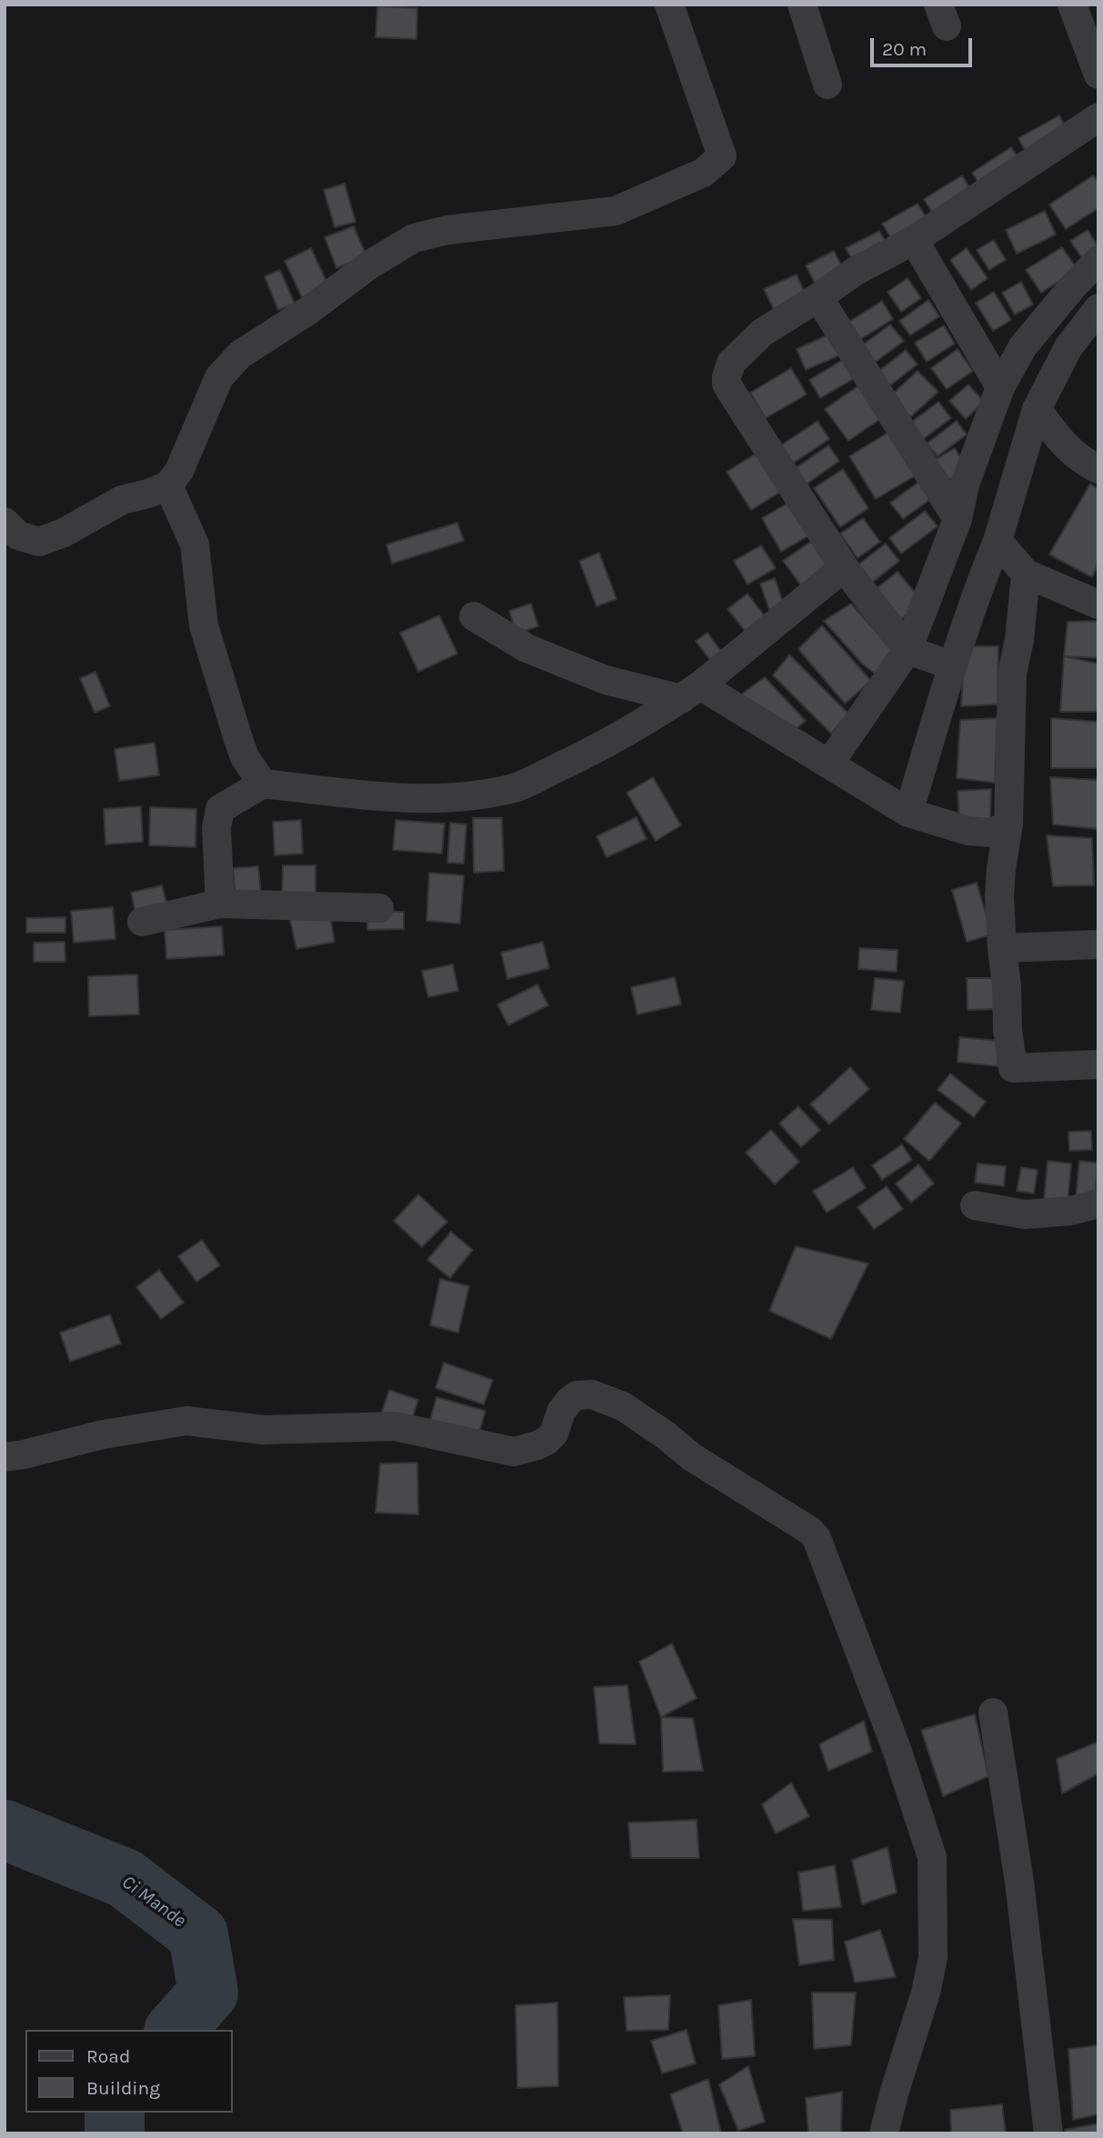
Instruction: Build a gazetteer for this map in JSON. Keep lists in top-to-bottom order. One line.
{"water":["Ci Mande"],"legend":["Road","Building"],"scale_bar":"20 m"}
